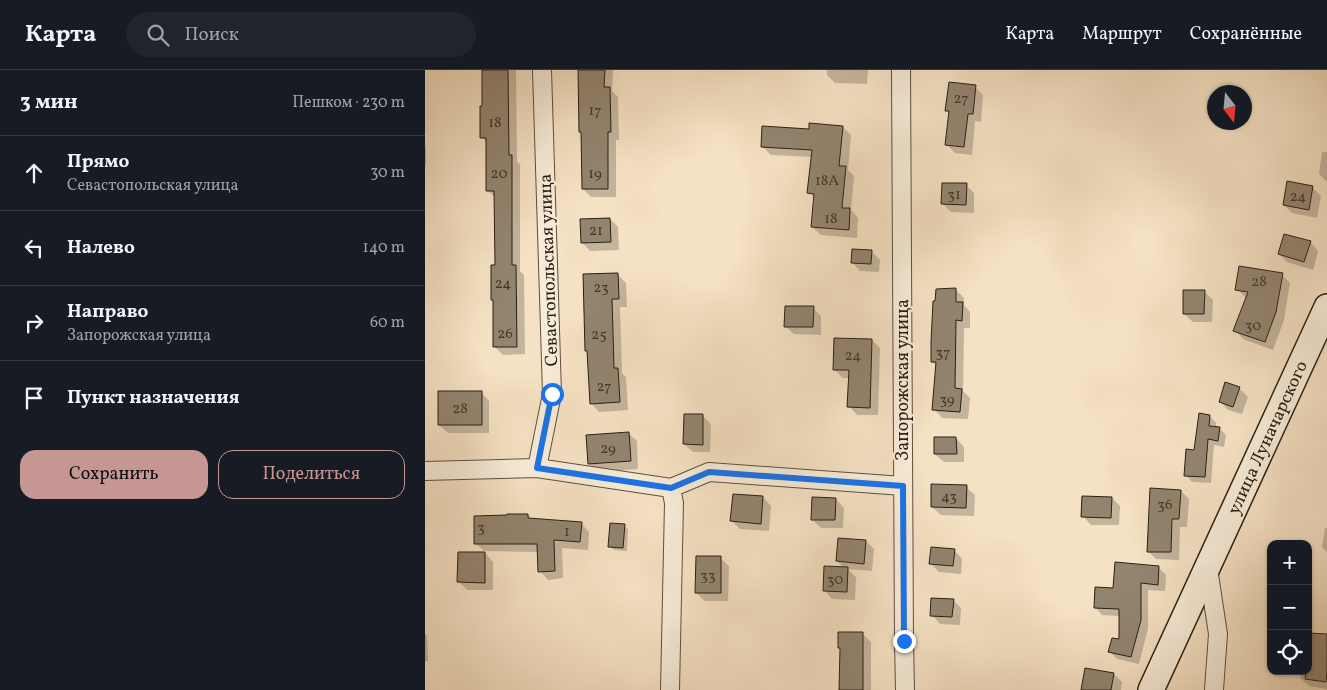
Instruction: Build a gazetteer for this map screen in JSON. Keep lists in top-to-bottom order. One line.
{"streets":{"main road":["улица Луначарского"],"street":["Севастопольская улица","Запорожская улица"]},"house_numbers":["27","17","18","20","19","18А","31","24","18","21","28","24","23","30","26","25","37","24","27","39","28","29","43","36","3","1","33","30"],"north":"bottom","page":{"header":"Карта","search":"Поиск","nav":["Карта","Маршрут","Сохранённые"],"heading":["3 мин","Пешком · 230 m"],"list":[["Прямо","Севастопольская улица","30 m"],["Налево","140 m"],["Направо","Запорожская улица","60 m"],"Пункт назначения"],"buttons":["Сохранить","Поделиться"],"map_buttons":["+","−"]}}
